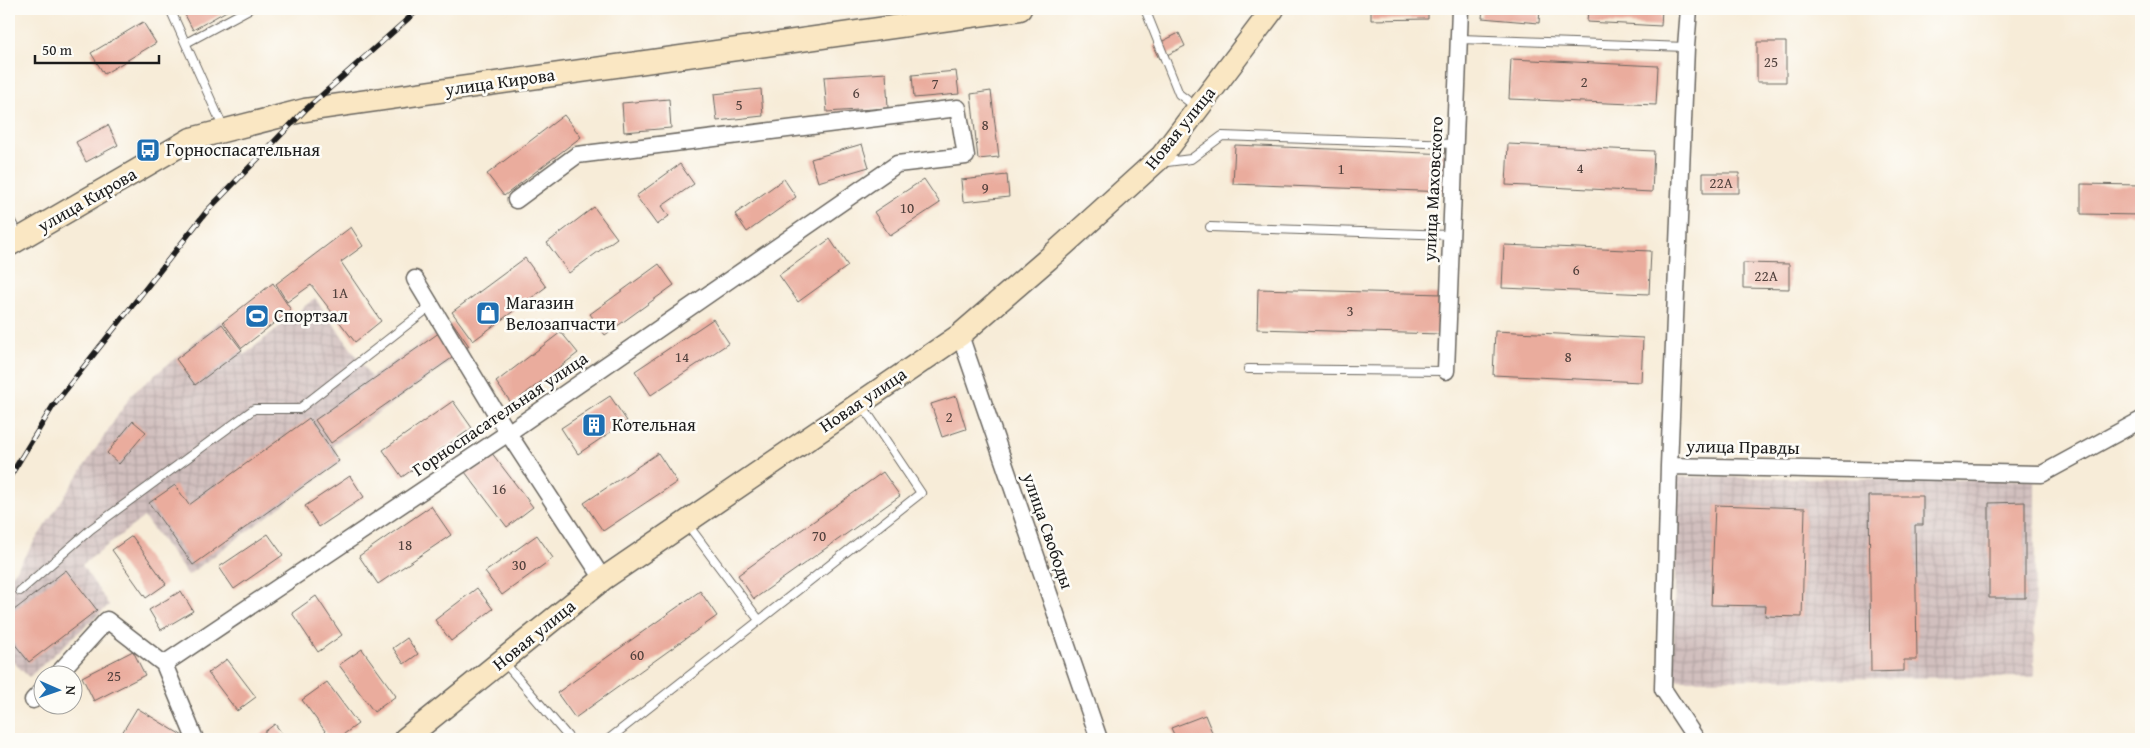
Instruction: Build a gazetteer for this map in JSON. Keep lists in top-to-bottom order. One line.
{"streets":{"main road":["улица Кирова","Новая улица"],"street":["улица Маховского","Горноспасательная улица","улица Правды","улица Свободы"]},"crossings":[["Новая улица","улица Свободы"]],"places":{"bus stop":["Горноспасательная"],"shop":["Магазин Велозапчасти"],"sports":["Спортзал"],"building":["Котельная"]},"house_numbers":["25","2","7","6","5","8","4","1","22А","9","10","6","22А","1А","3","14","8","2","16","70","18","30","60","25"],"scale_bar":"50 m","north":"right"}
